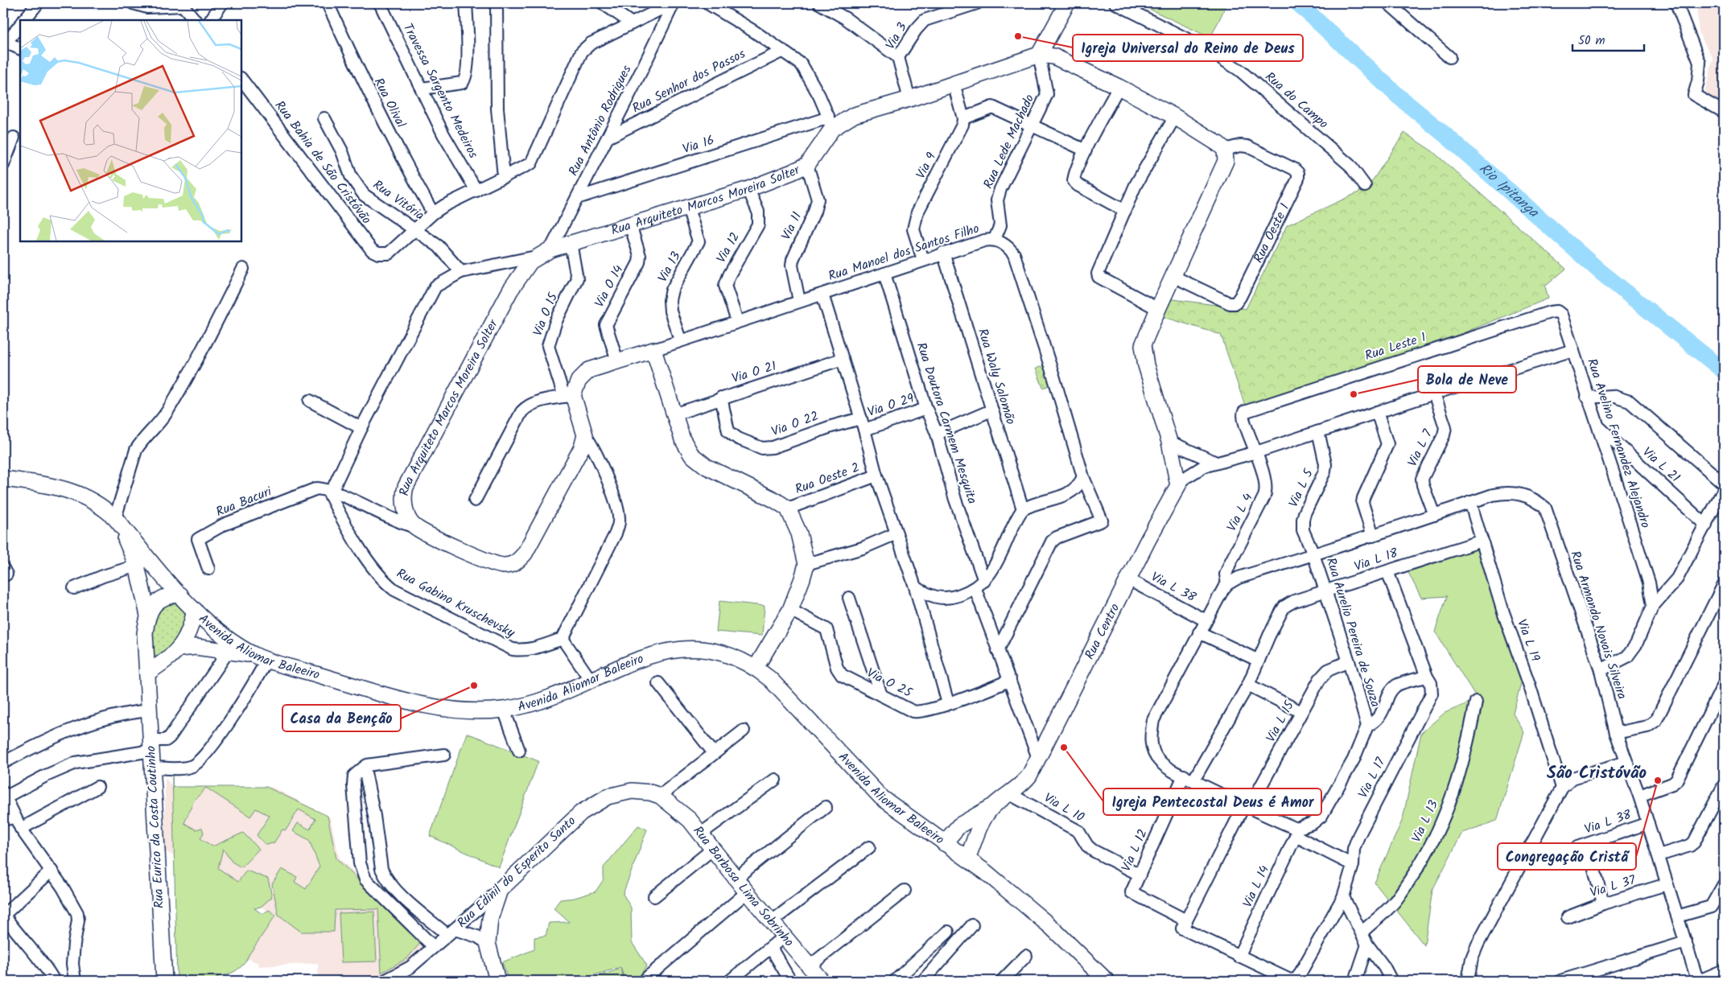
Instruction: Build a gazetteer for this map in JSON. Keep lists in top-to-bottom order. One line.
{"streets":{"street":["Via 3","Rua Senhor dos Passos","Travessa Sargento Medeiros","Rua do Campo","Rua Olival","Rua Antônio Rodrigues","Rua Lede Machado","Via 16","Rua Bahia de São Cristóvão","Via 9","Rua Arquiteto Marcos Moreira Solter","Rua Vitória","Via 11","Rua Oeste 1","Via 12","Rua Manoel dos Santos Filho","Via 13","Via O 14","Via O 15","Rua Leste 1","Via O 21","Rua Waly Salomão","Via O 29","Rua Doutora Carmem Mesquita","Via O 22","Rua Avelino Fernandez Alejandro","Via L 7","Via L 21","Rua Oeste 2","Via L 5","Rua Bacuri","Via L 4","Via L 18","Via L 38","Rua Gabino Kruschevsky","Rua Armando Novais Silveira","Rua Centro","Rua Aurelio Pereira de Souza","Via L 19","Avenida Aliomar Baleeiro","Via O 25","Via L 15","Via L 17","Via L 10","Via L 13","Rua Eurico da Costa Coutinho","Via L 12","Rua Edinil do Esperito Santo","Rua Barbosa Lima Sobrinho","Via L 14","Via L 37"]},"crossings":[["Via 3","Rua Arquiteto Marcos Moreira Solter"],["Rua Senhor dos Passos","Rua Antônio Rodrigues"],["Rua Antônio Rodrigues","Via 16"],["Rua Antônio Rodrigues","Rua Arquiteto Marcos Moreira Solter"],["Rua Lede Machado","Rua Arquiteto Marcos Moreira Solter"],["Rua Lede Machado","Rua Manoel dos Santos Filho"],["Via 16","Rua Arquiteto Marcos Moreira Solter"],["Rua Bahia de São Cristóvão","Rua Vitória"],["Via 9","Rua Manoel dos Santos Filho"],["Rua Arquiteto Marcos Moreira Solter","Rua Vitória"],["Rua Arquiteto Marcos Moreira Solter","Via 11"],["Rua Arquiteto Marcos Moreira Solter","Via 12"],["Rua Arquiteto Marcos Moreira Solter","Via 13"],["Rua Arquiteto Marcos Moreira Solter","Via O 14"],["Rua Arquiteto Marcos Moreira Solter","Via O 15"],["Rua Arquiteto Marcos Moreira Solter","Rua Bacuri"],["Rua Arquiteto Marcos Moreira Solter","Rua Gabino Kruschevsky"],["Rua Manoel dos Santos Filho","Via O 21"],["Rua Manoel dos Santos Filho","Rua Waly Salomão"],["Rua Manoel dos Santos Filho","Via O 29"],["Rua Manoel dos Santos Filho","Rua Doutora Carmem Mesquita"],["Rua Manoel dos Santos Filho","Via O 22"],["Rua Manoel dos Santos Filho","Rua Oeste 2"],["Rua Manoel dos Santos Filho","Via O 25"],["Rua Leste 1","Rua Avelino Fernandez Alejandro"],["Rua Leste 1","Via L 4"],["Via O 21","Via O 22"],["Via O 29","Rua Doutora Carmem Mesquita"],["Via O 29","Via O 22"],["Rua Avelino Fernandez Alejandro","Via L 7"],["Rua Avelino Fernandez Alejandro","Via L 21"],["Rua Avelino Fernandez Alejandro","Via L 5"],["Rua Avelino Fernandez Alejandro","Via L 4"],["Rua Avelino Fernandez Alejandro","Rua Armando Novais Silveira"],["Rua Avelino Fernandez Alejandro","Rua Centro"],["Via L 7","Rua Aurelio Pereira de Souza"],["Via L 5","Rua Aurelio Pereira de Souza"],["Rua Bacuri","Rua Gabino Kruschevsky"],["Via L 4","Rua Aurelio Pereira de Souza"],["Via L 18","Rua Aurelio Pereira de Souza"],["Via L 18","Via L 19"],["Via L 18","Via L 17"],["Via L 18","Via L 12"],["Via L 38","Rua Armando Novais Silveira"],["Via L 38","Rua Centro"],["Via L 38","Via L 37"],["Rua Armando Novais Silveira","Rua Aurelio Pereira de Souza"],["Rua Armando Novais Silveira","Via L 37"],["Rua Centro","Avenida Aliomar Baleeiro"],["Rua Centro","Via L 10"],["Rua Aurelio Pereira de Souza","Via L 19"],["Rua Aurelio Pereira de Souza","Via L 15"],["Rua Aurelio Pereira de Souza","Via L 14"],["Avenida Aliomar Baleeiro","Rua Eurico da Costa Coutinho"],["Via L 10","Via L 12"],["Rua Edinil do Esperito Santo","Rua Barbosa Lima Sobrinho"]],"districts":["São Cristóvão"],"water":["Rio Ipitanga"],"places":["Igreja Universal do Reino de Deus","Bola de Neve","Casa da Benção","Igreja Pentecostal Deus é Amor","Congregação Cristã"],"scale_bar":"50 m"}
